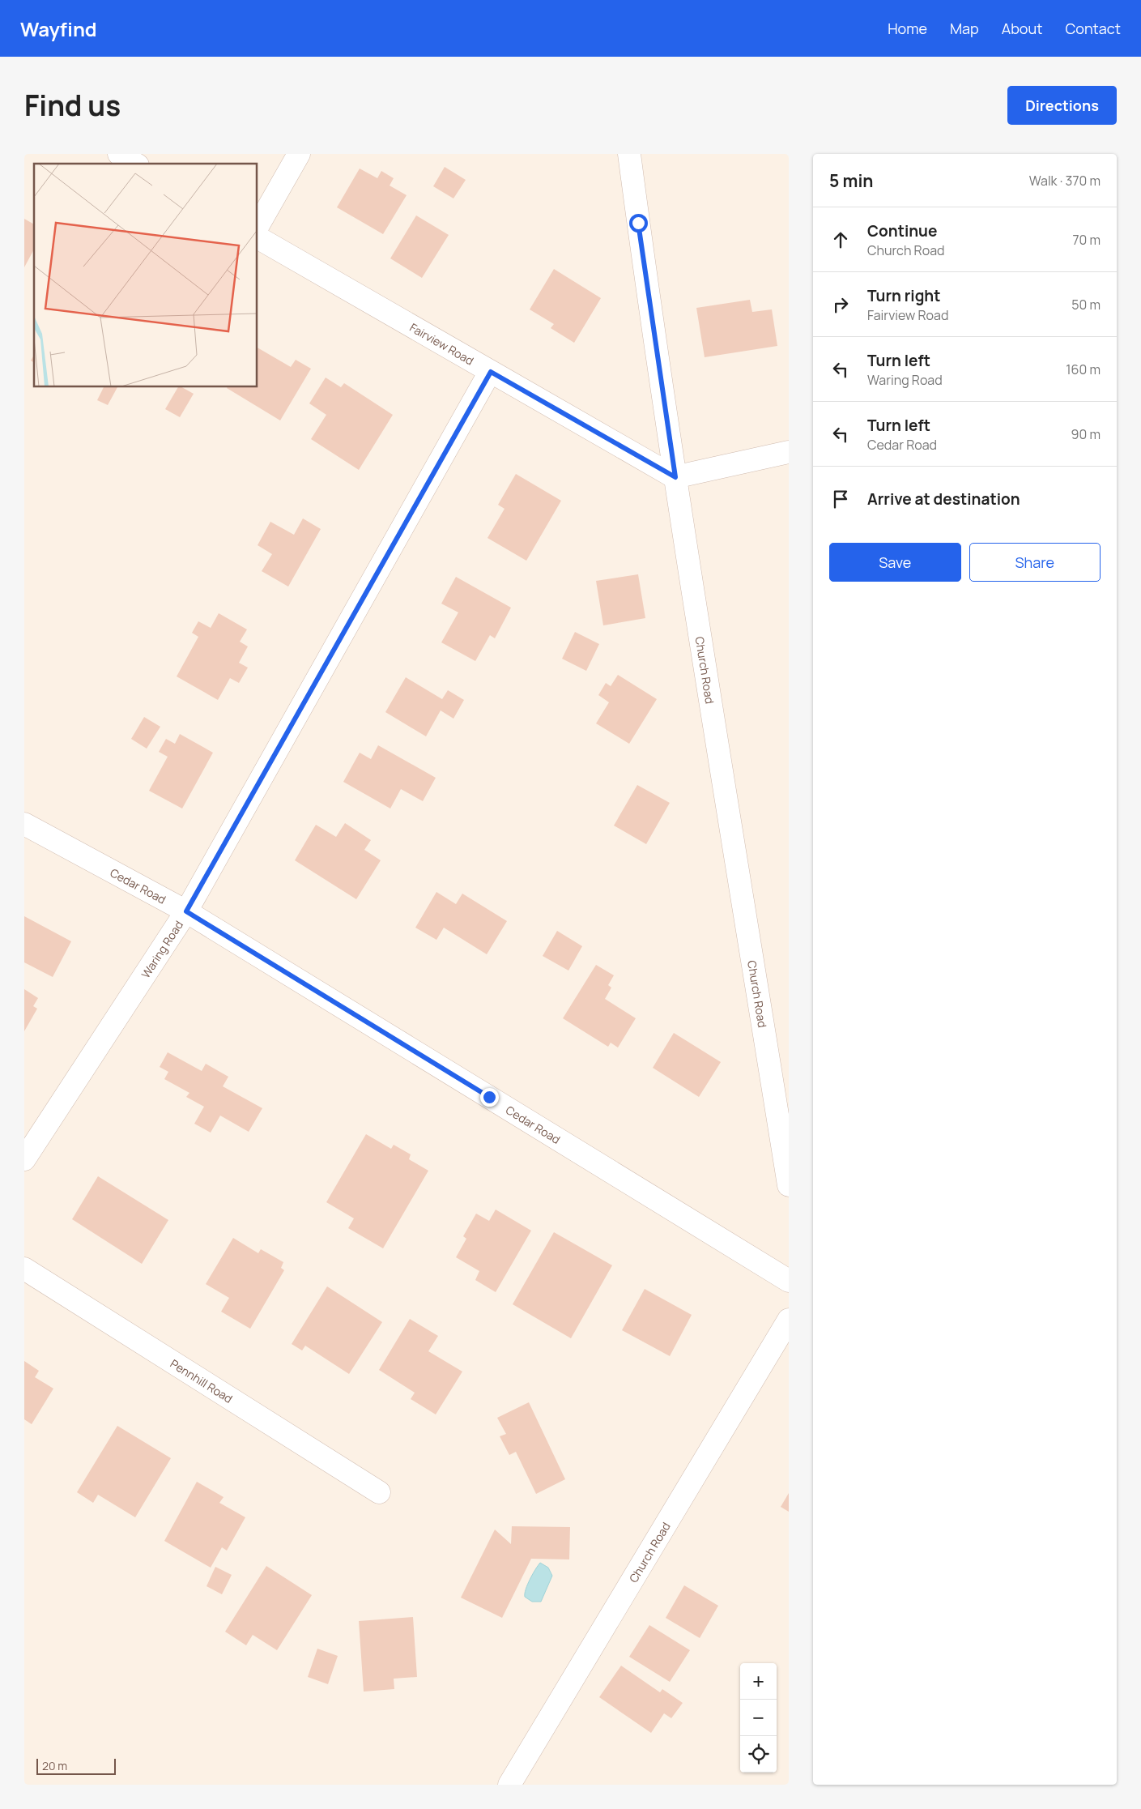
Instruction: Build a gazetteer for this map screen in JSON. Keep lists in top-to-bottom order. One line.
{"streets":{"street":["Fairview Road","Church Road","Cedar Road","Waring Road","Pennhill Road"]},"crossings":[["Fairview Road","Church Road"],["Fairview Road","Waring Road"],["Cedar Road","Waring Road"]],"scale_bar":"20 m","page":{"header":"Wayfind","nav":["Home","Map","About","Contact"],"title":"Find us","buttons":["Directions",["Save","Share"]],"heading":["5 min","Walk · 370 m"],"list":[["Continue","Church Road","70 m"],["Turn right","Fairview Road","50 m"],["Turn left","Waring Road","160 m"],["Turn left","Cedar Road","90 m"],"Arrive at destination"],"map_buttons":["+","−"],"scale":"20 m"}}
